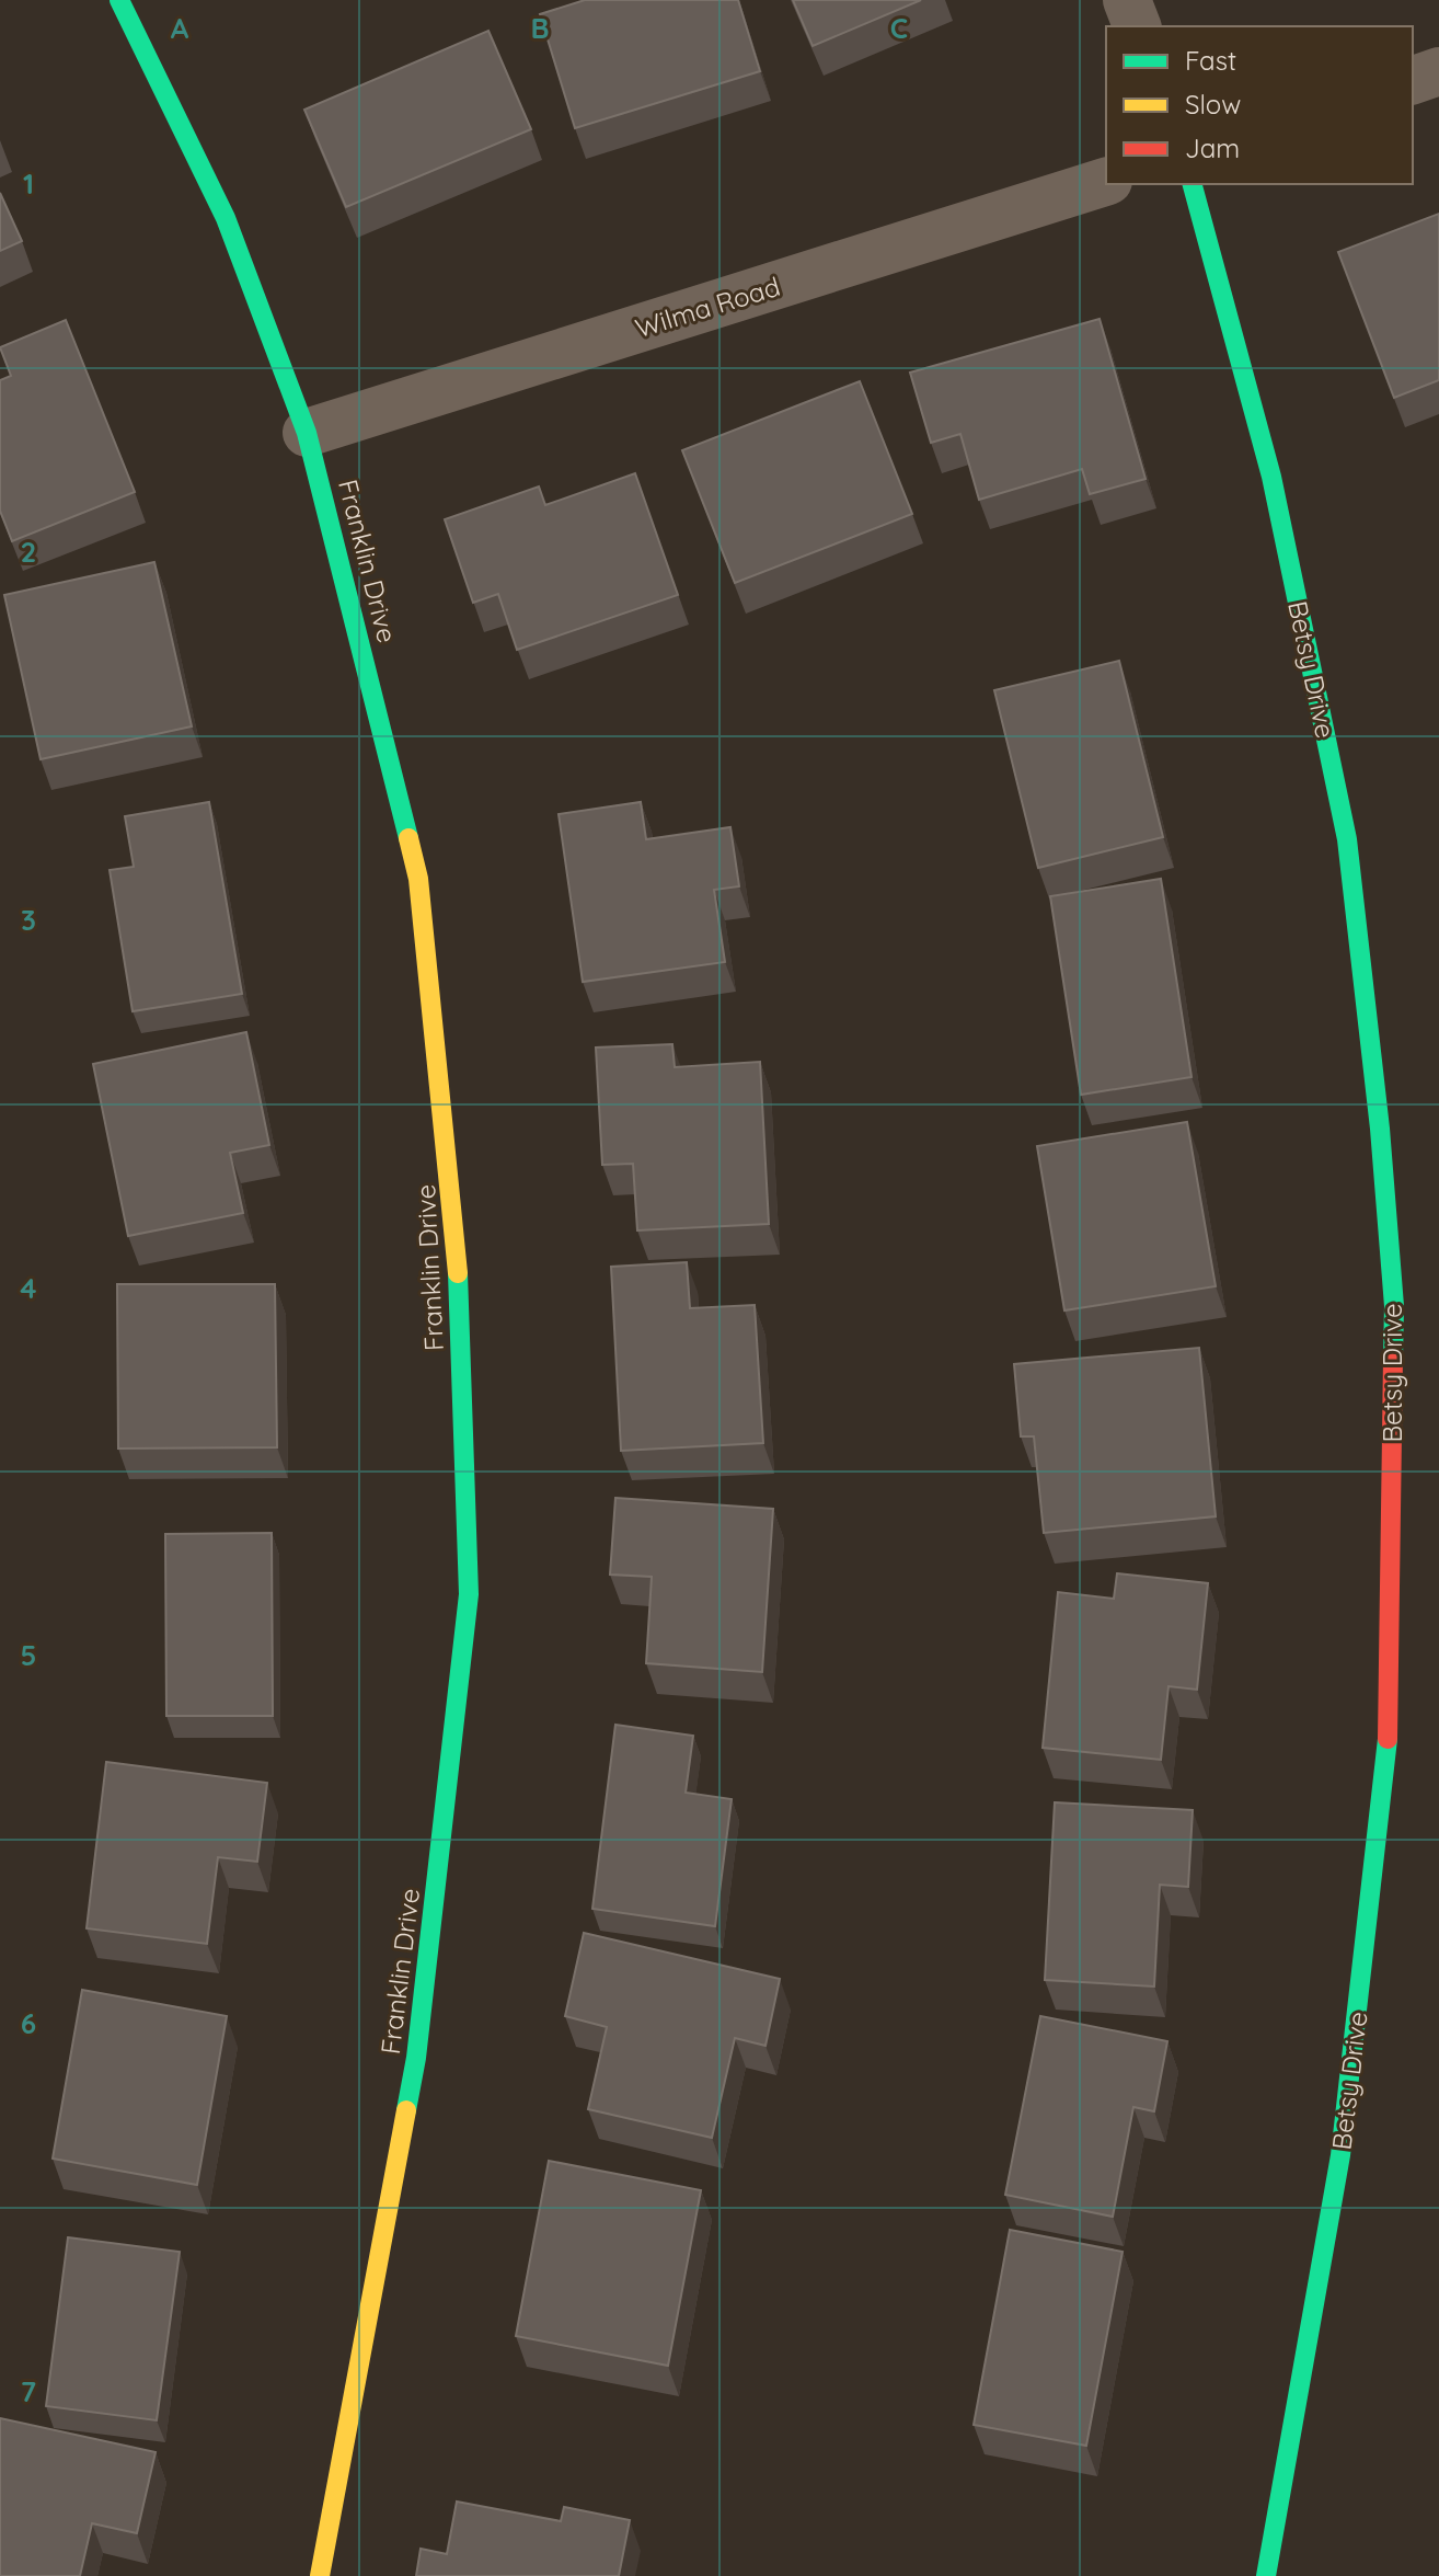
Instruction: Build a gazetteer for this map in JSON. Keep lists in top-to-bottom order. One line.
{"streets":{"street":["Wilma Road","Franklin Drive","Betsy Drive"]},"crossings":[["Wilma Road","Franklin Drive"]],"legend":["Fast","Slow","Jam"],"grid":{"columns":["A","B","C"],"rows":["1","2","3","4","5","6","7"]}}
